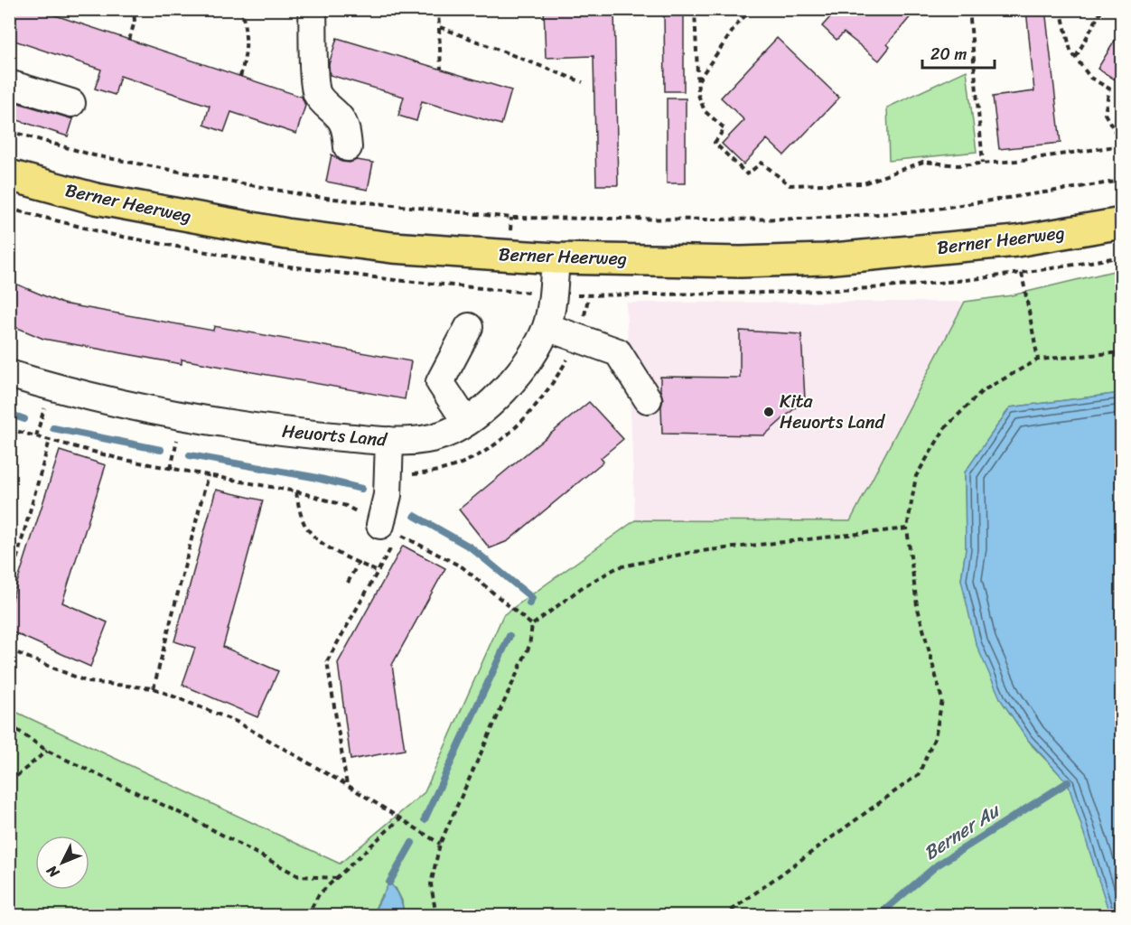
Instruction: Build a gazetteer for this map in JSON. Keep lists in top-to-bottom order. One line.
{"streets":{"main road":["Berner Heerweg"],"street":["Heuorts Land"]},"crossings":[["Berner Heerweg","Heuorts Land"]],"water":["Berner Au"],"places":["Kita Heuorts Land"],"scale_bar":"20 m","north":"bottom left"}
